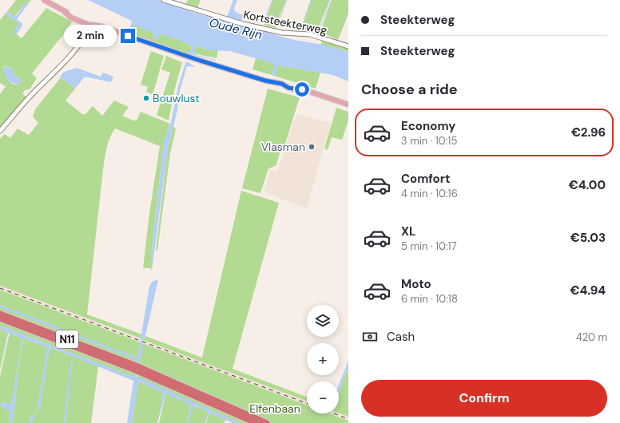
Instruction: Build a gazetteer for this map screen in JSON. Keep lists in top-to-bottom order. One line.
{"streets":{"highway":["N11"],"street":["Kortsteekterweg"]},"water":["Oude Rijn"],"parks":["Elfenbaan"],"places":["Bouwlust","Vlasman"],"page":{"banner":["Steekterweg","Steekterweg"],"bubble":"2 min","heading":"Choose a ride","list":[{"name":"Economy","note":"3 min · 10:15","value":"€2.96"},{"name":"Comfort","note":"4 min · 10:16","value":"€4.00"},{"name":"XL","note":"5 min · 10:17","value":"€5.03"},{"name":"Moto","note":"6 min · 10:18","value":"€4.94"}],"map_buttons":["+","−"],"pay":["Cash","420 m"],"buttons":"Confirm"}}
